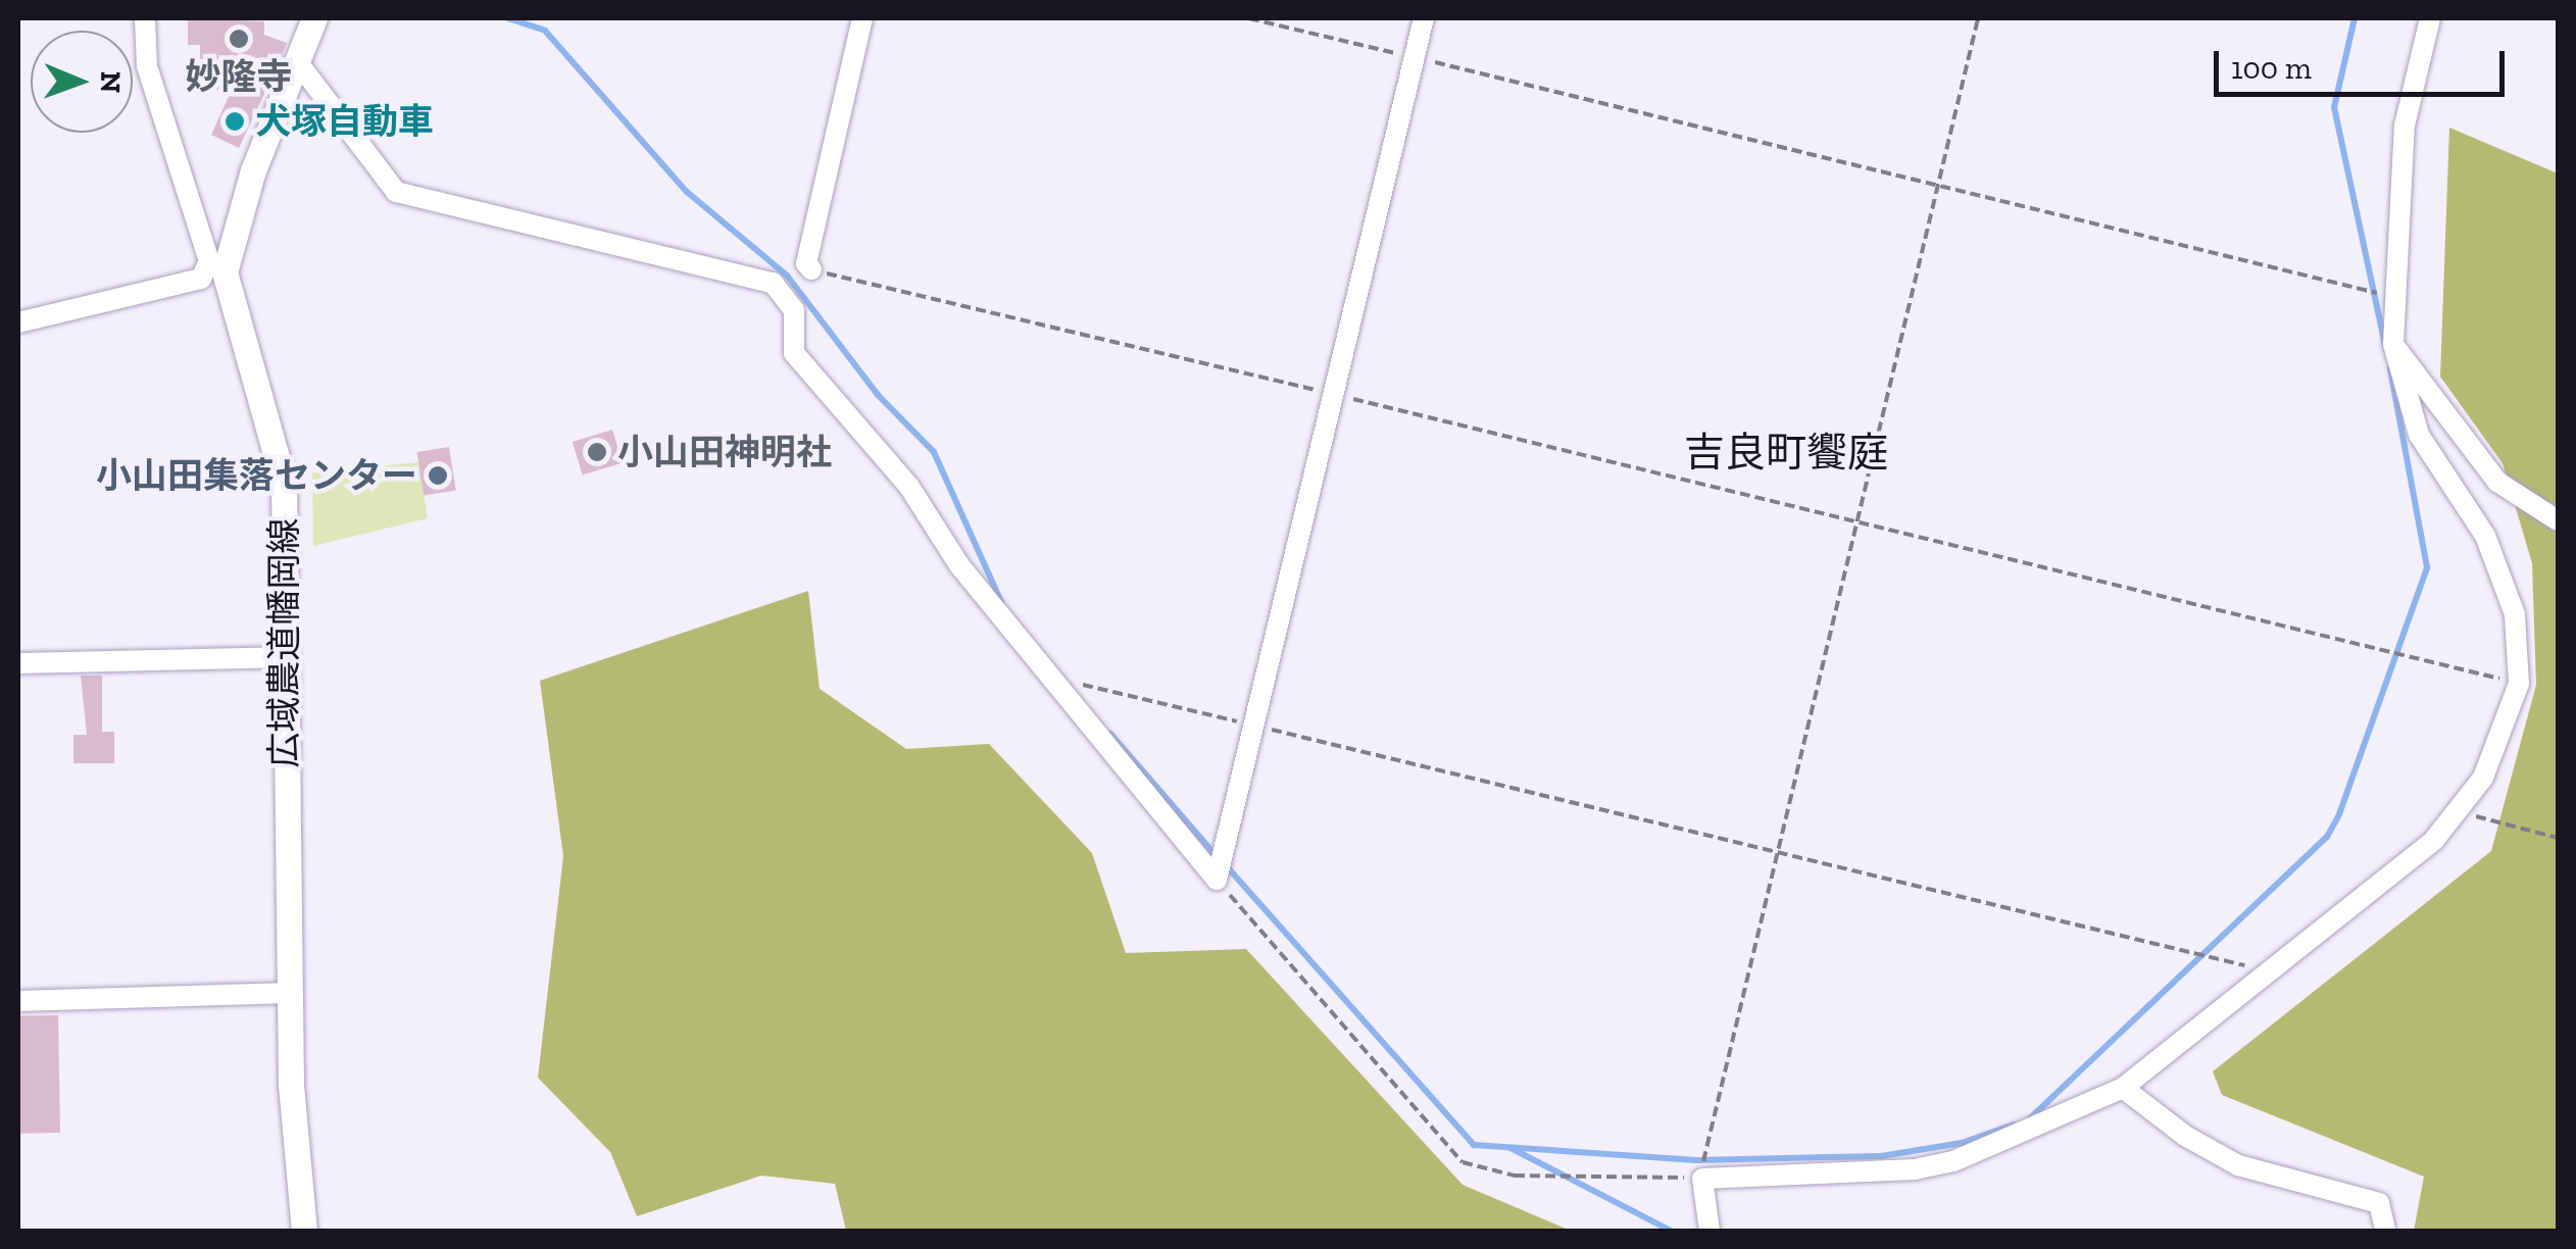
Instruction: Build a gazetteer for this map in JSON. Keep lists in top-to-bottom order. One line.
{"streets":{"street":["広域農道幡岡線"]},"districts":["吉良町饗庭"],"places":["妙隆寺","犬塚自動車","小山田神明社","小山田集落センター"],"scale_bar":"100 m","north":"right"}
